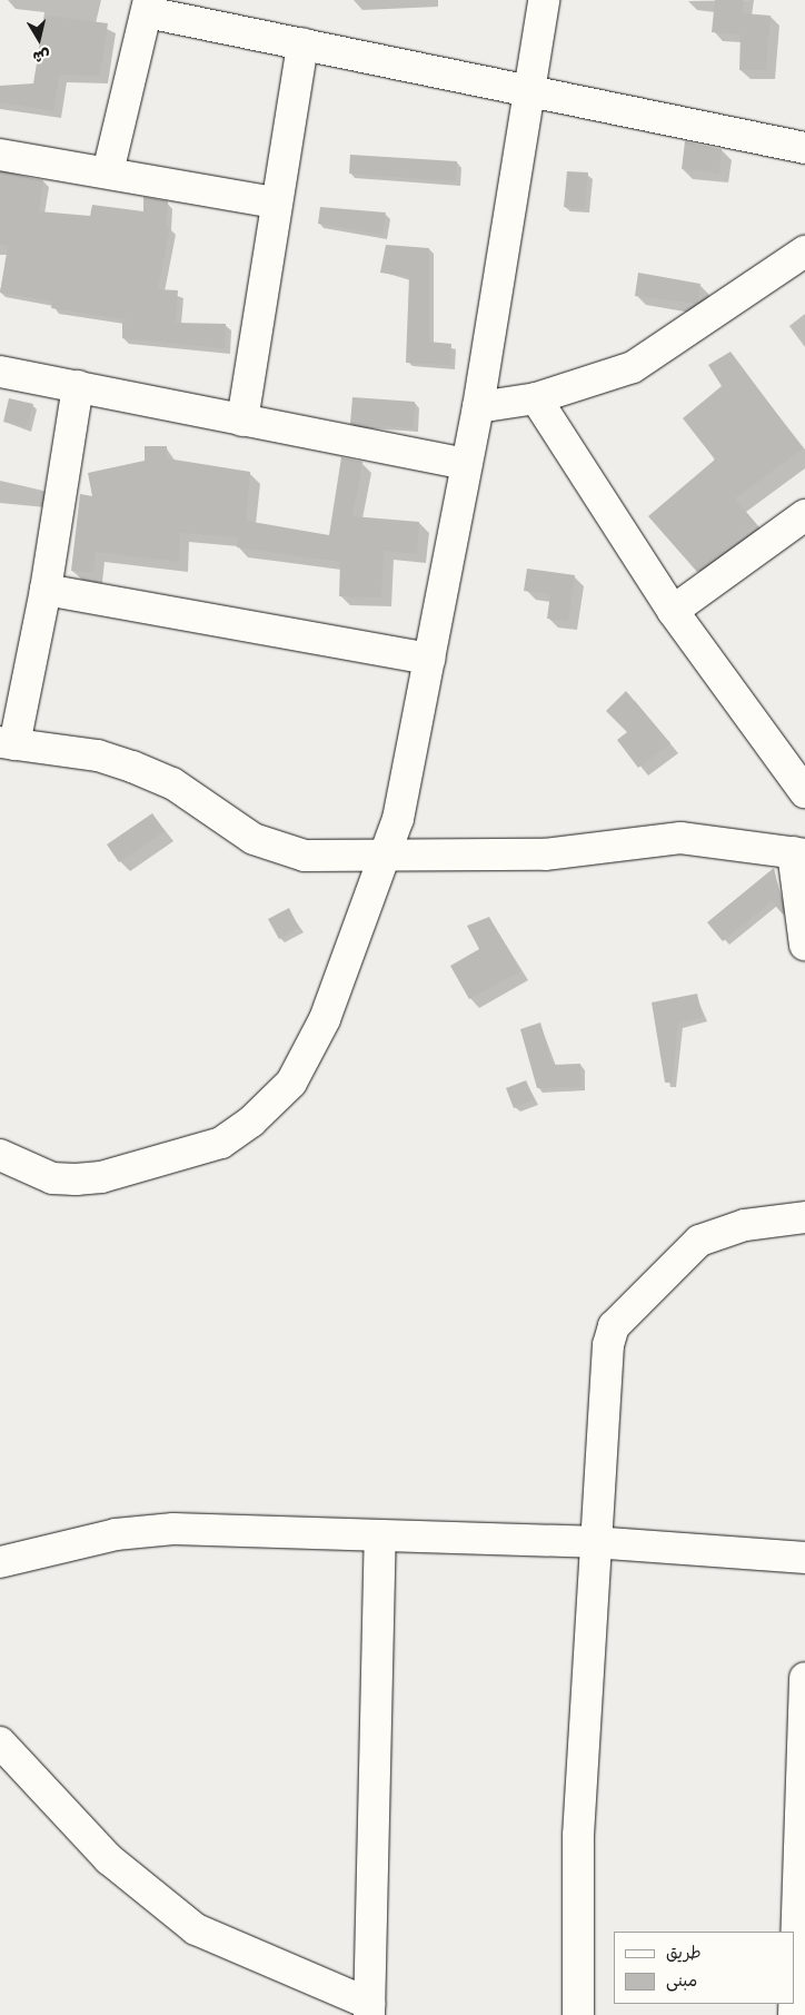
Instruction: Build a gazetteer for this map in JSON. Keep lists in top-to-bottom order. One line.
{"legend":["طريق","مبنى"],"north":"bottom"}
